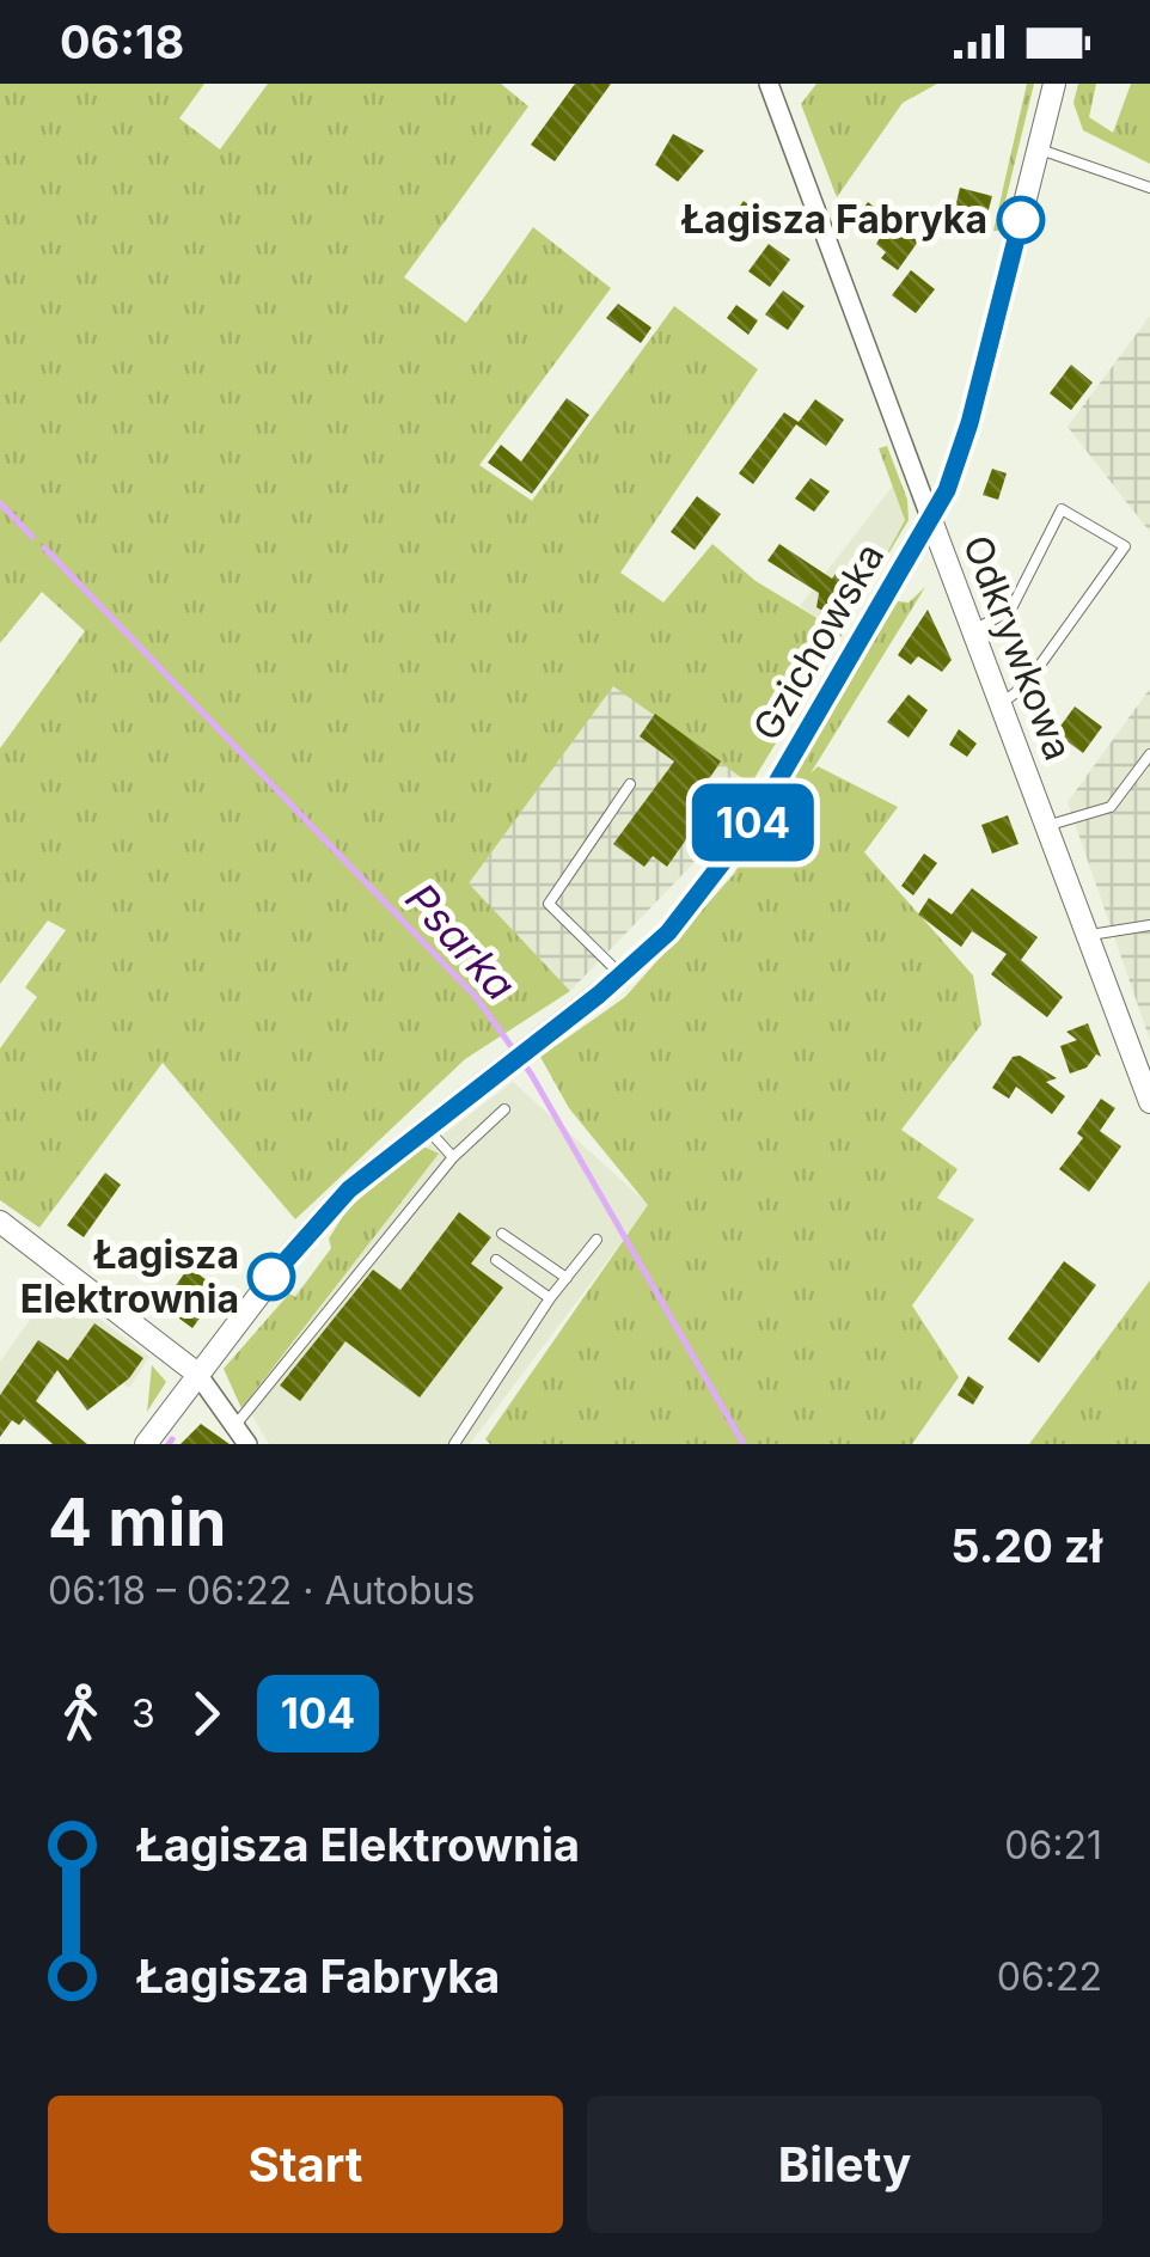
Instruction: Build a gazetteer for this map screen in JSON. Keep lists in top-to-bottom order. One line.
{"streets":{"street":["Gzichowska","Odkrywkowa"]},"crossings":[["Gzichowska","Odkrywkowa"]],"water":["Psarka"],"places":["Łagisza Fabryka","Łagisza Elektrownia"],"lines":["bus line 104"],"page":{"status":"06:18","on_map":"104","heading":["4 min","06:18 – 06:22 · Autobus","5.20 zł"],"legs":["3","104"],"list":[{"name":"Łagisza Elektrownia","value":"06:21"},{"name":"Łagisza Fabryka","value":"06:22"}],"buttons":["Start","Bilety"]}}
